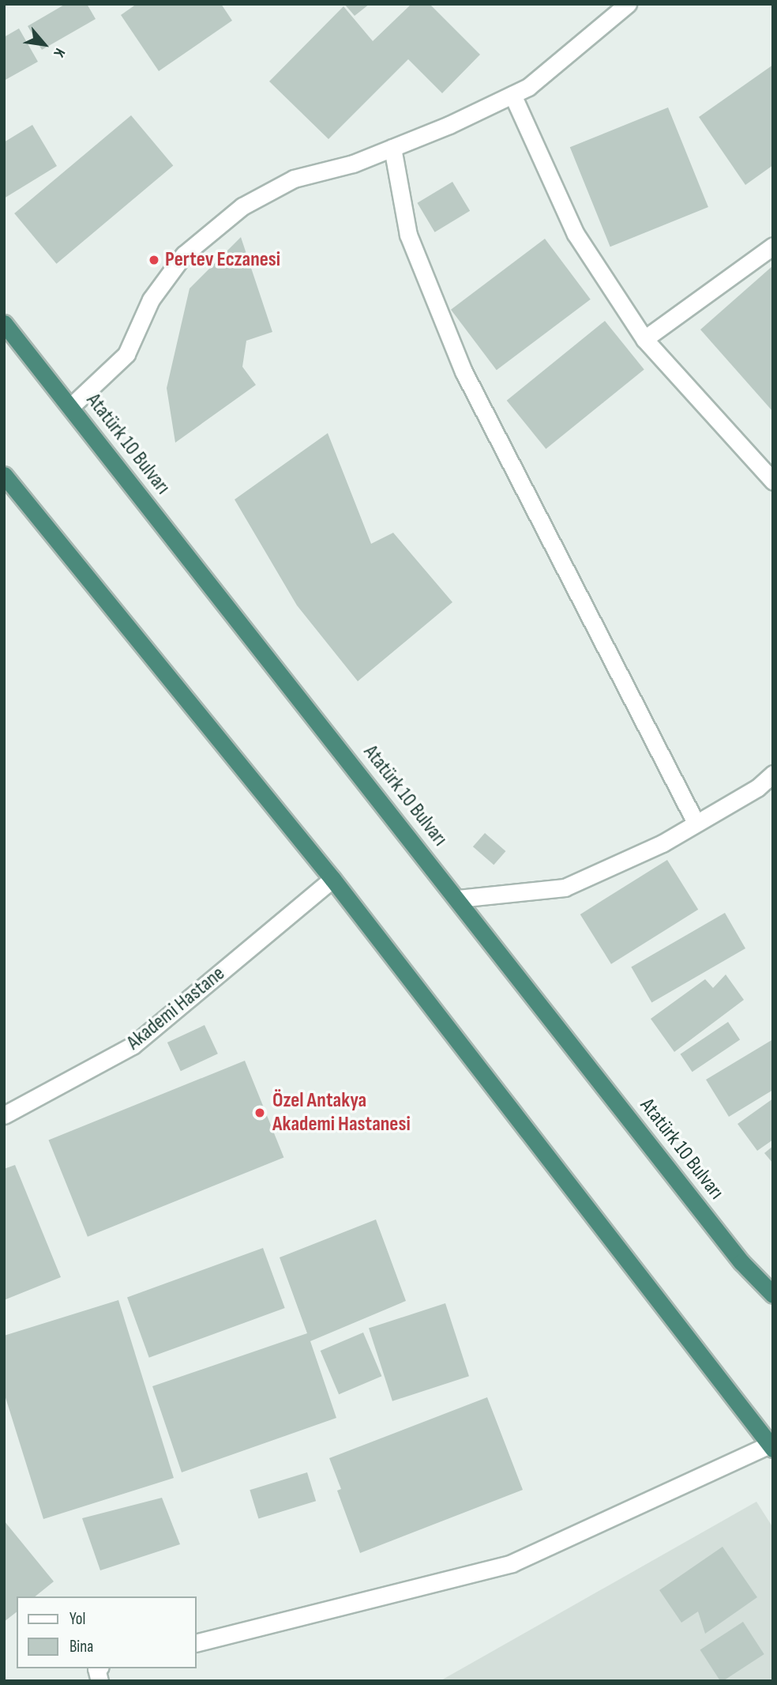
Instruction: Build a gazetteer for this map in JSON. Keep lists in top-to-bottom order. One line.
{"streets":{"highway":["Atatürk 10 Bulvarı"],"street":["Akademi Hastane"]},"places":["Pertev Eczanesi","Özel Antakya Akademi Hastanesi"],"legend":["Yol","Bina"],"north":"bottom right"}
